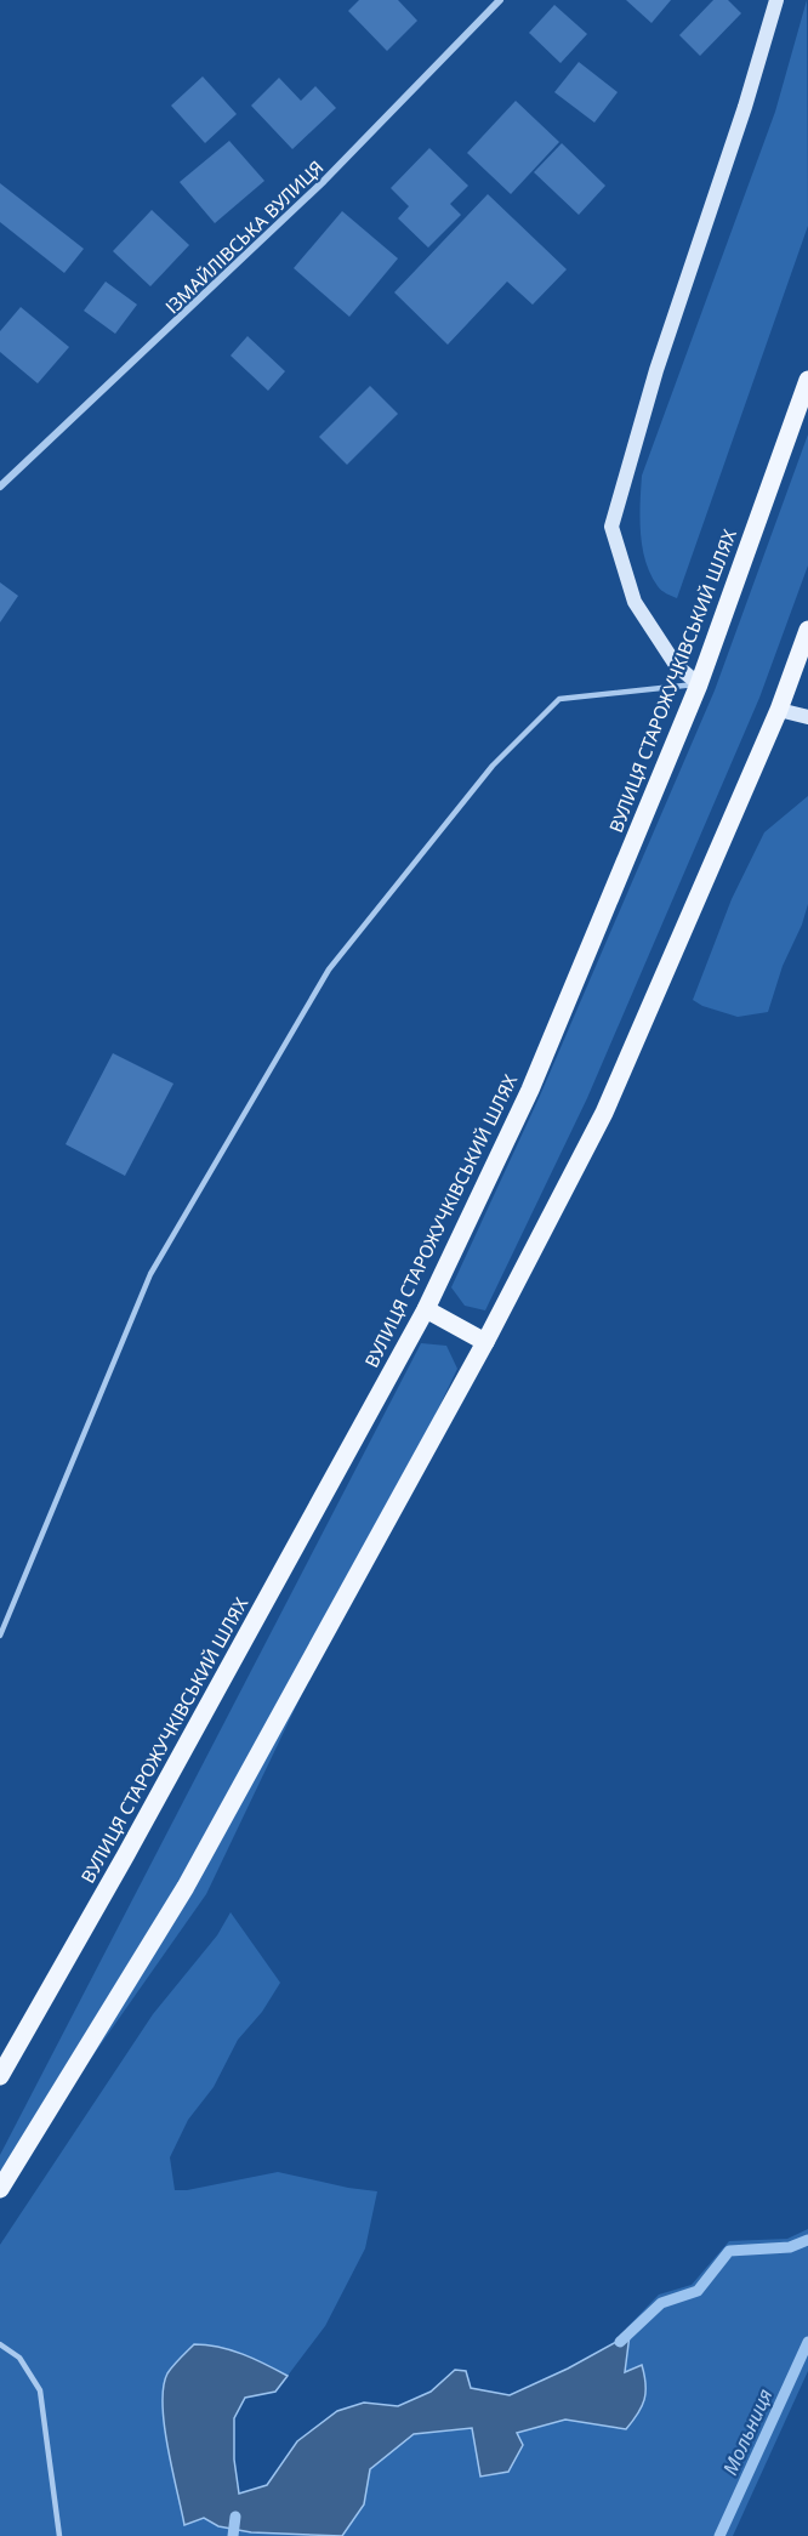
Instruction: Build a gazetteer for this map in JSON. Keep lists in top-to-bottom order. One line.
{"streets":{"main road":["ВУЛИЦЯ СТАРОЖУЧКІВСЬКИЙ ШЛЯХ"],"street":["ІЗМАЙЛІВСЬКА ВУЛИЦЯ"]},"water":["Мольниця"]}
